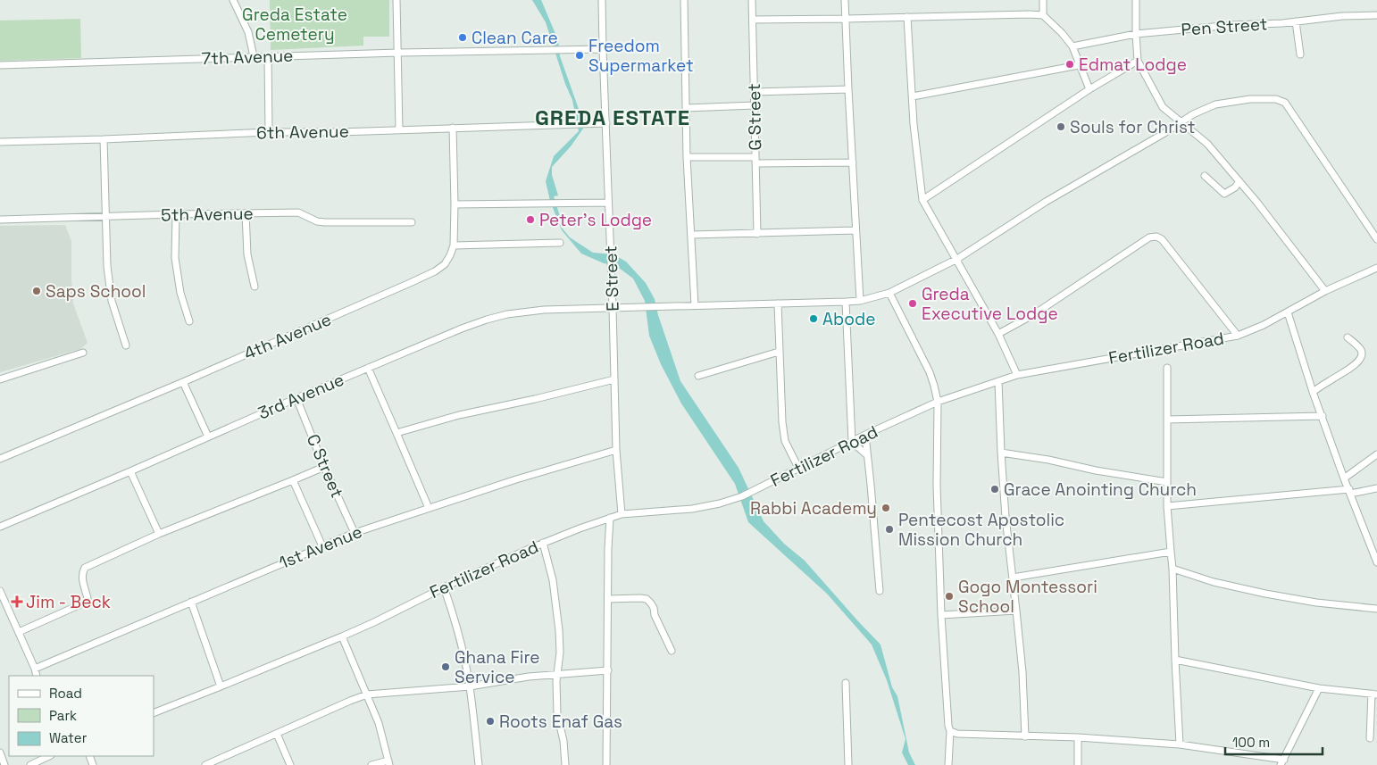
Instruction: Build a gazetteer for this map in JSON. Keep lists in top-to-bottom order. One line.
{"streets":{"street":["Pen Street","7th Avenue","G Street","6th Avenue","5th Avenue","E Street","4th Avenue","Fertilizer Road","3rd Avenue","C Street","1st Avenue"]},"crossings":[["7th Avenue","E Street"],["6th Avenue","E Street"],["6th Avenue","4th Avenue"],["E Street","Fertilizer Road"],["E Street","3rd Avenue"],["E Street","1st Avenue"],["3rd Avenue","C Street"],["C Street","1st Avenue"]],"districts":["GREDA ESTATE"],"parks":["Greda Estate Cemetery"],"places":{"other":["Clean Care","Freedom Supermarket","Edmat Lodge","Souls for Christ","Peter's Lodge","Saps School","Greda Executive Lodge","Abode","Grace Anointing Church","Rabbi Academy","Pentecost Apostolic Mission Church","Gogo Montessori School","Ghana Fire Service","Roots Enaf Gas"],"health":["Jim - Beck"]},"legend":["Road","Park","Water"],"scale_bar":"100 m"}
